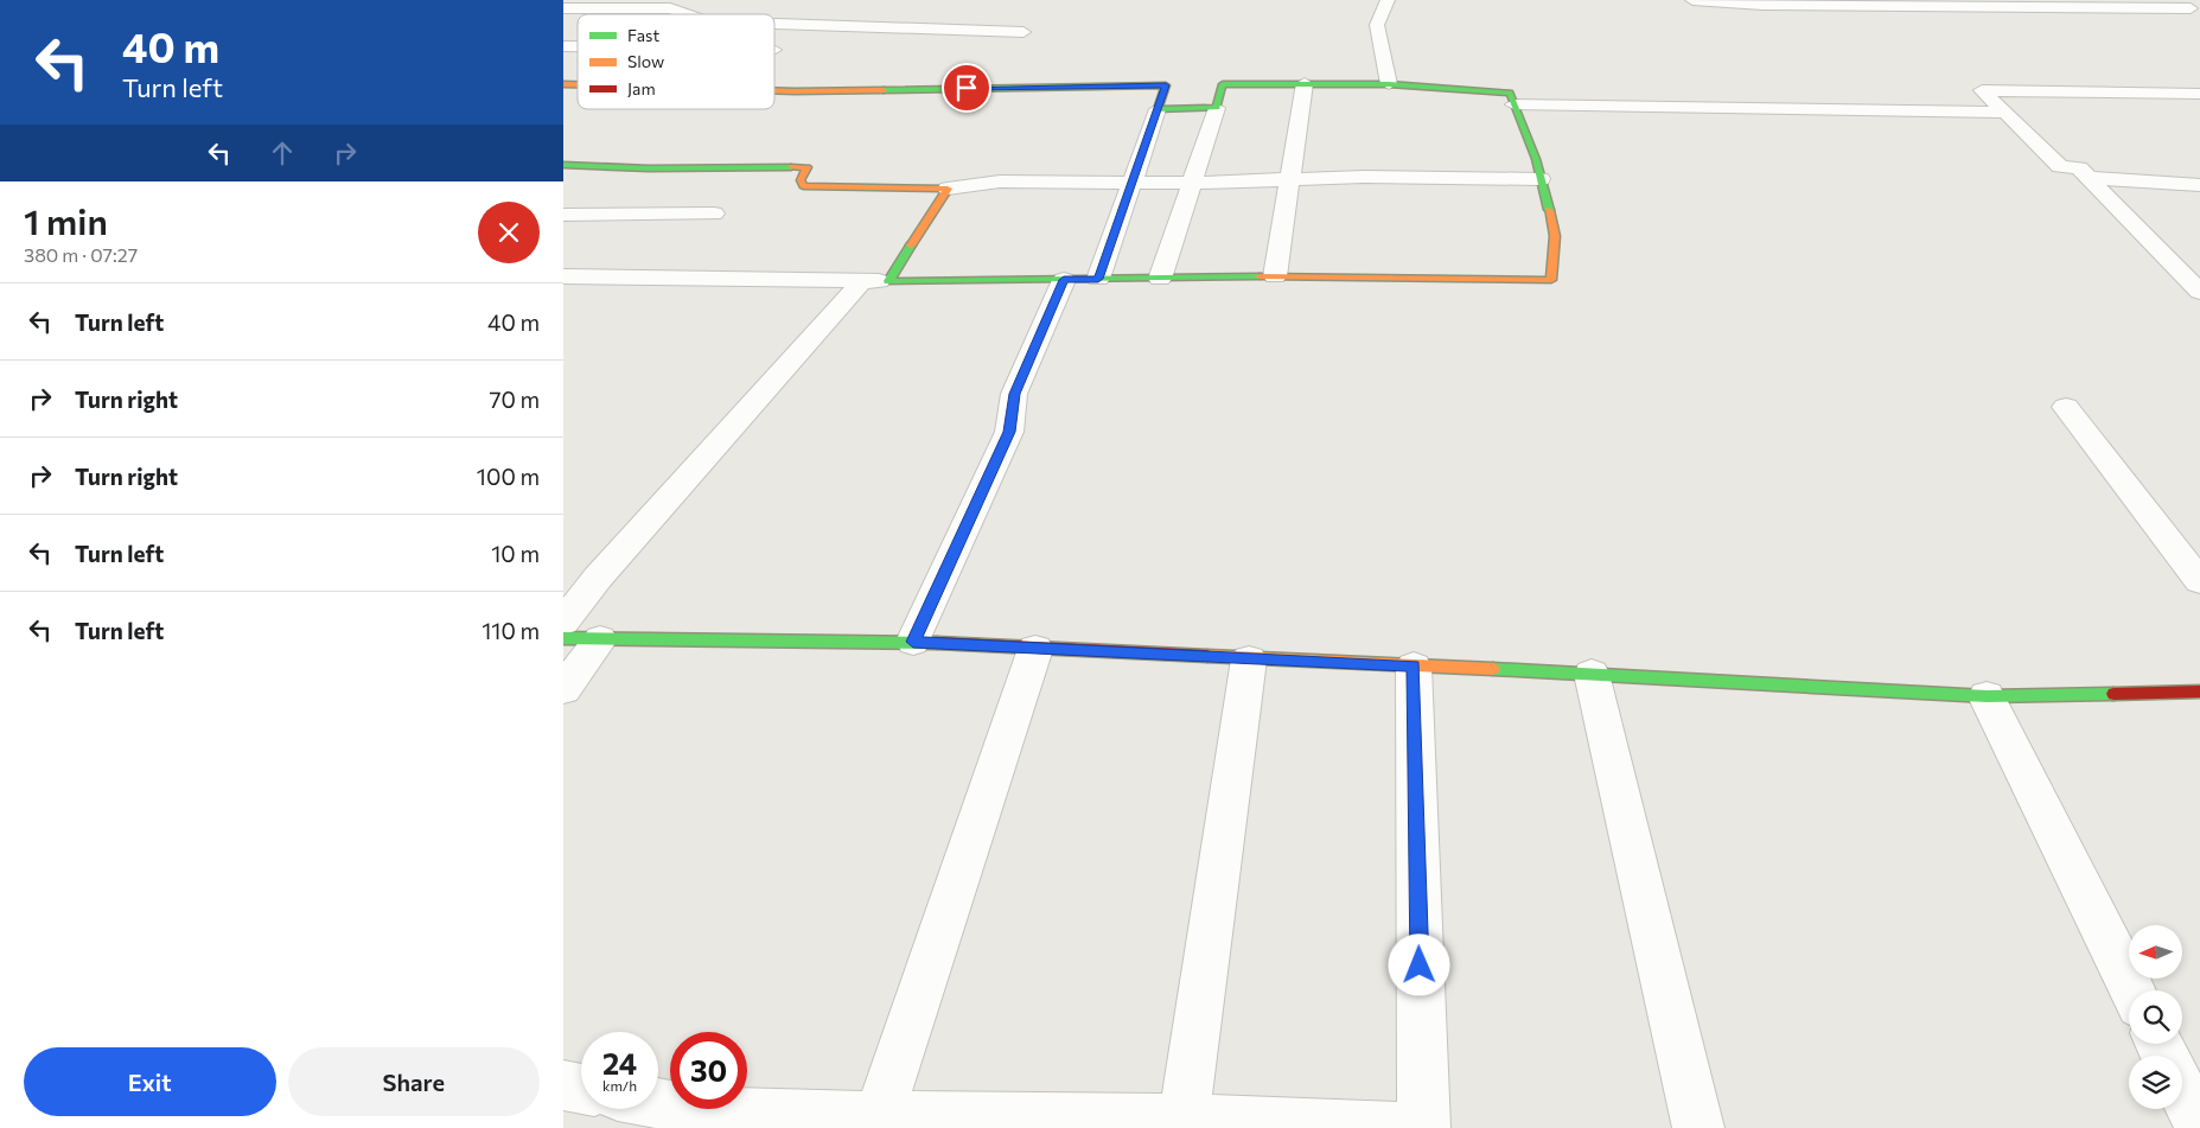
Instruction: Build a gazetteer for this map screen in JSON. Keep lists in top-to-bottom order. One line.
{"legend":["Fast","Slow","Jam"],"north":"left","page":{"turn":["40 m","Turn left"],"heading":["1 min","380 m · 07:27"],"list":[{"name":"Turn left","value":"40 m"},{"name":"Turn right","value":"70 m"},{"name":"Turn right","value":"100 m"},{"name":"Turn left","value":"10 m"},{"name":"Turn left","value":"110 m"}],"speed":"24 km/h","limit":"30","buttons":["Exit","Share"]}}
